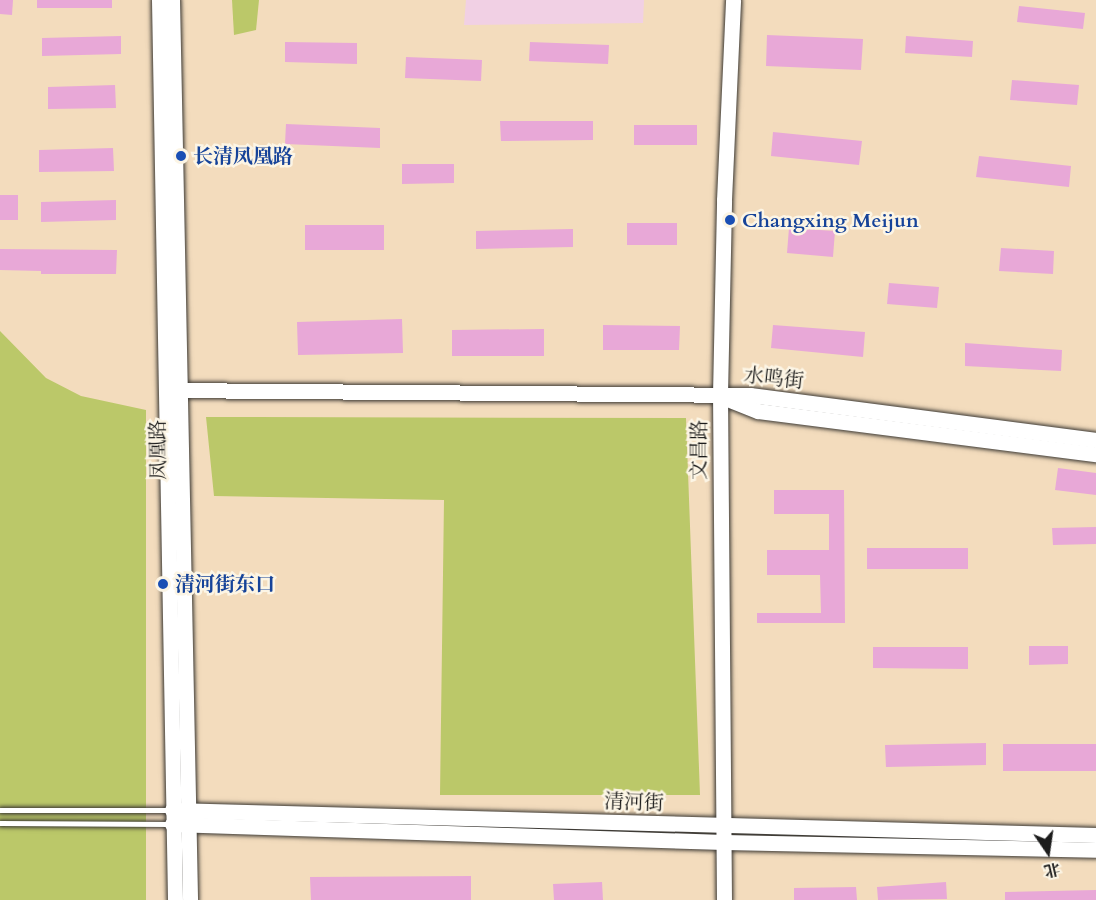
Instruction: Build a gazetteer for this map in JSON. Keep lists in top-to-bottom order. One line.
{"streets":{"main road":["水鸣街","凤凰路","文昌路","清河街"]},"crossings":[["水鸣街","文昌路"],["凤凰路","清河街"],["文昌路","清河街"]],"places":["长清凤凰路","Changxing Meijun","清河街东口"],"north":"bottom"}
